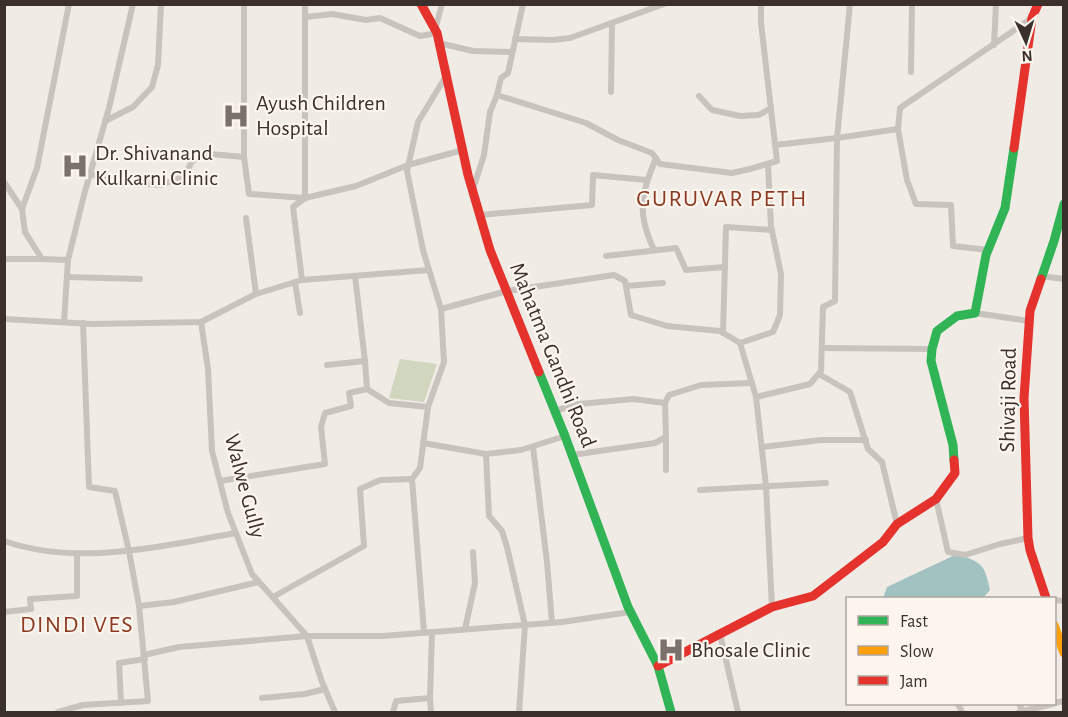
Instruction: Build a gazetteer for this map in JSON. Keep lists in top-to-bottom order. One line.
{"streets":{"main road":["Mahatma Gandhi Road","Shivaji Road"],"street":["Walwe Gully"]},"districts":["GURUVAR PETH","DINDI VES"],"places":{"hospital":["Ayush Children Hospital","Dr. Shivanand Kulkarni Clinic","Bhosale Clinic"]},"legend":["Fast","Slow","Jam"],"north":"bottom"}
